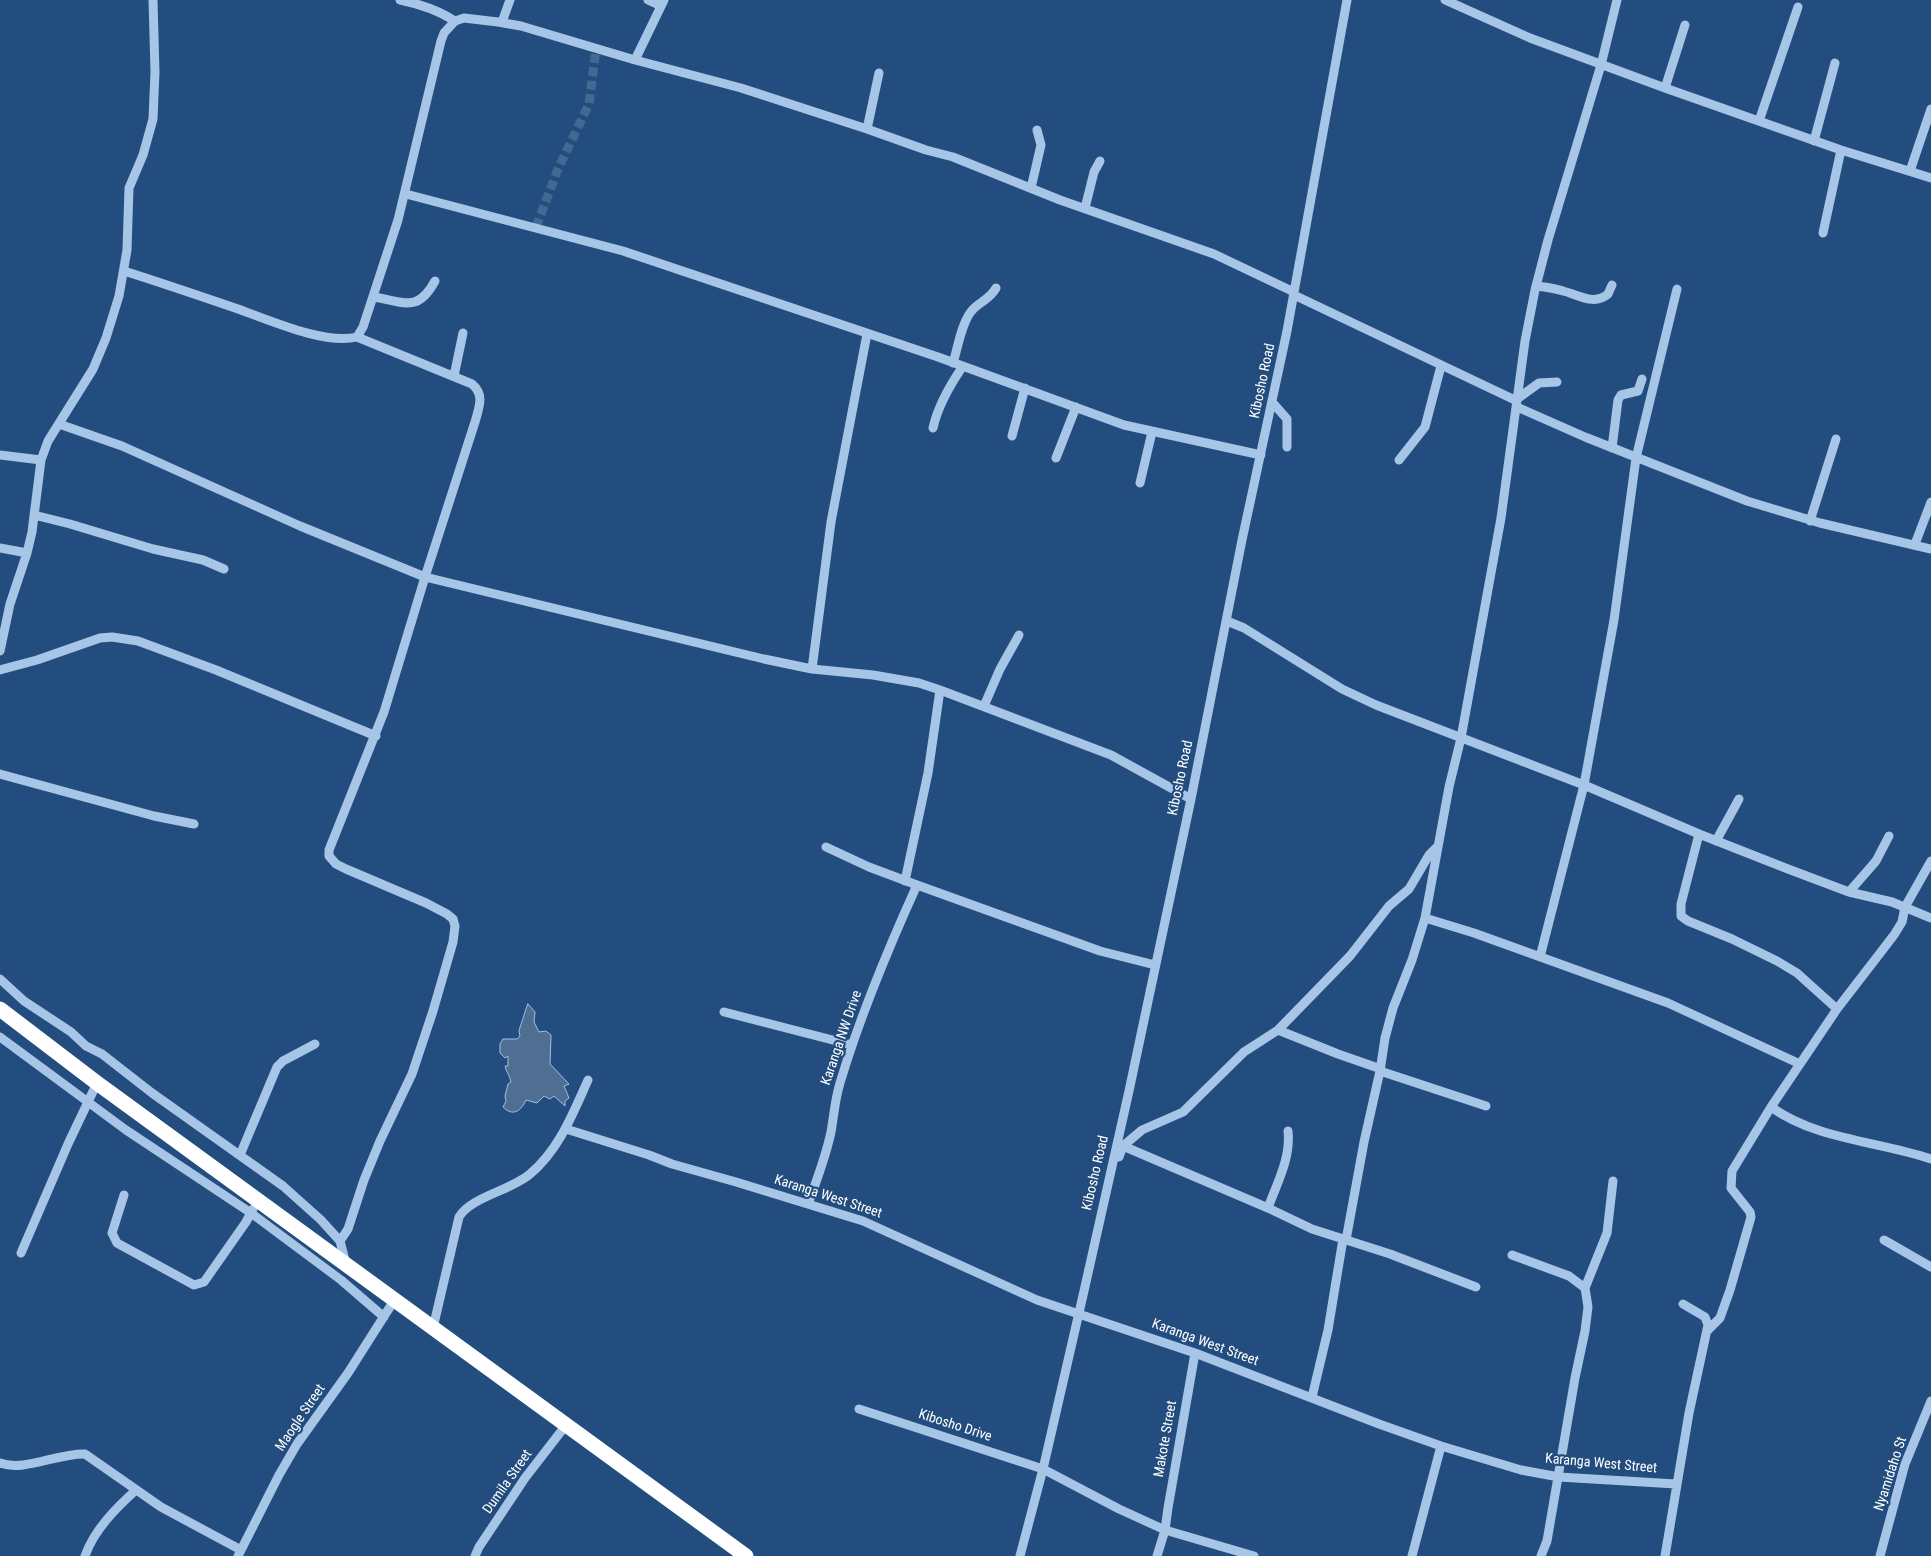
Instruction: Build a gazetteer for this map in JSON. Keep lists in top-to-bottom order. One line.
{"streets":{"street":["Kibosho Road","Karanga NW Drive","Karanga West Street","Maogle Street","Kibosho Drive","Makote Street","Nyamidaho St","Dumila Street"]},"crossings":[["Kibosho Road","Karanga West Street"],["Kibosho Road","Kibosho Drive"],["Karanga NW Drive","Karanga West Street"],["Karanga West Street","Makote Street"]]}
